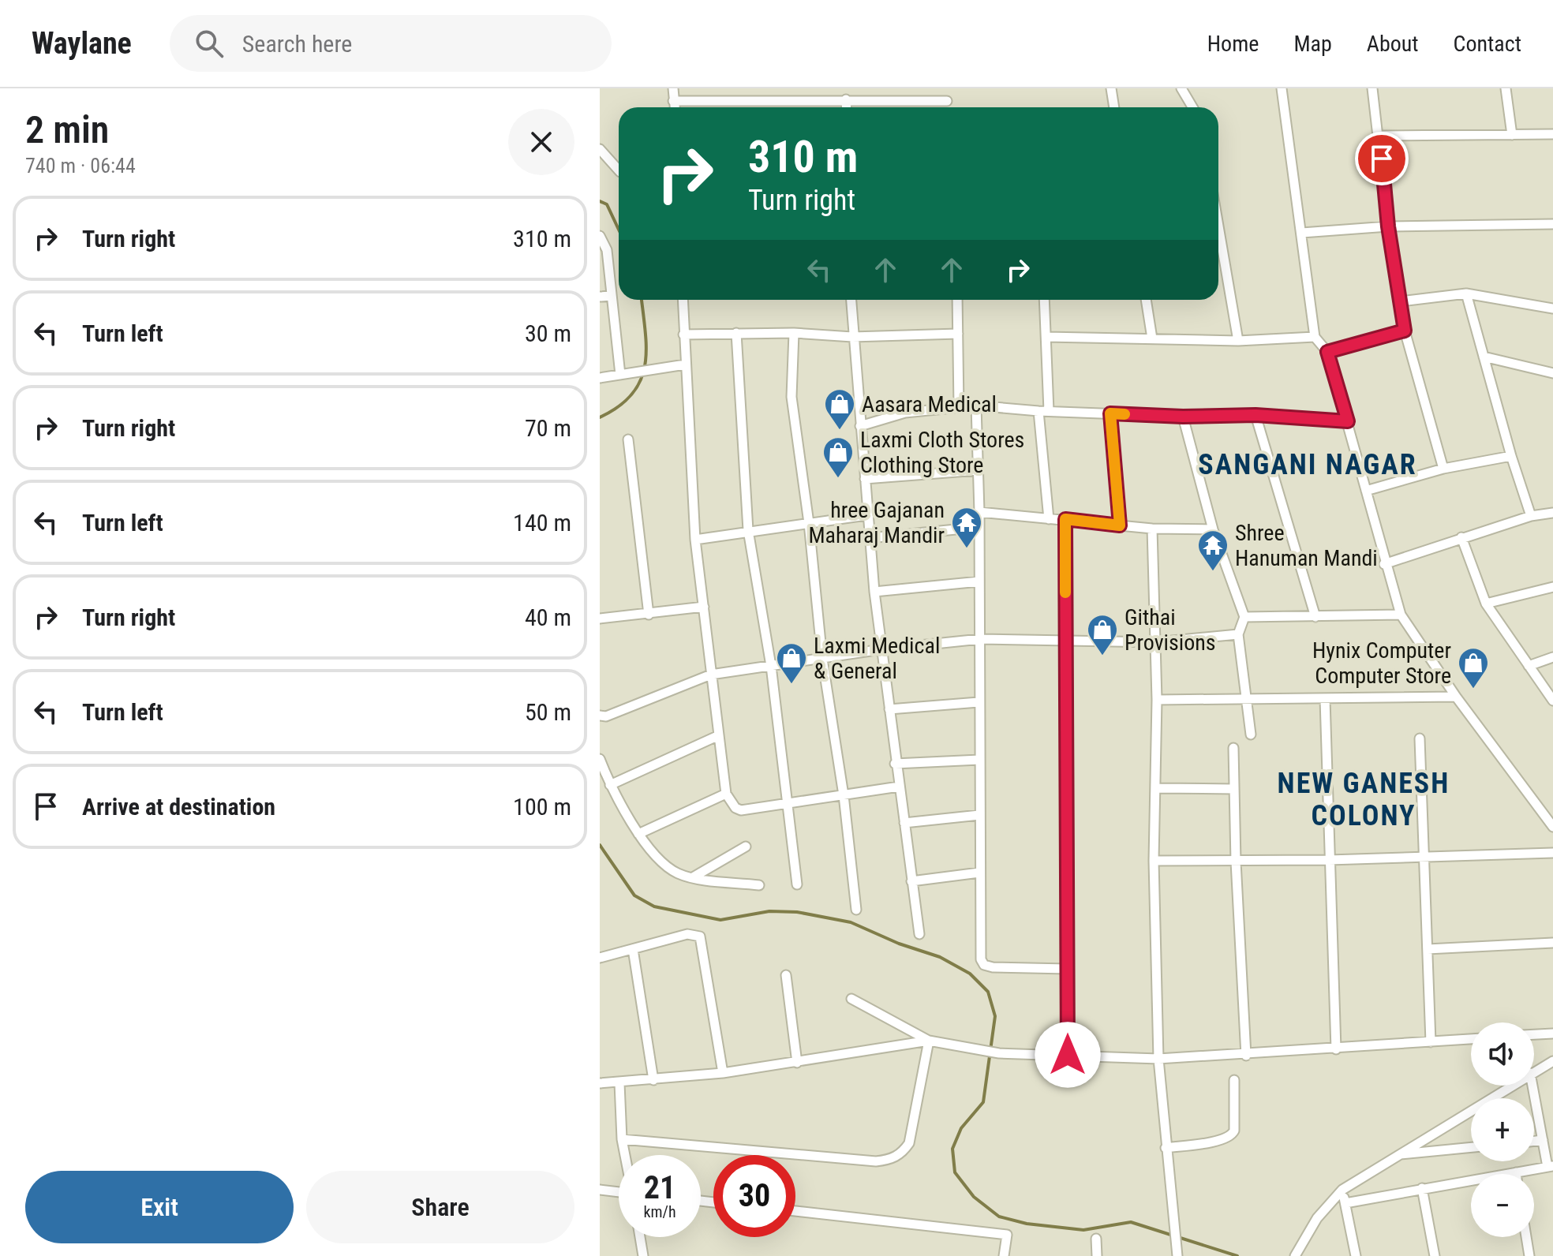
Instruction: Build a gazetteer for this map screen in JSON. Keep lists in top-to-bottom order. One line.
{"districts":["SANGANI NAGAR","NEW GANESH COLONY"],"places":{"shop":["Aasara Medical","Laxmi Cloth Stores Clothing Store","Githai Provisions","Laxmi Medical & General","Hynix Computer Computer Store"],"temple":["hree Gajanan Maharaj Mandir","Shree Hanuman Mandi"]},"page":{"header":"Waylane","search":"Search here","nav":["Home","Map","About","Contact"],"heading":["2 min","740 m · 06:44"],"turn":["310 m","Turn right"],"list":[{"name":"Turn right","value":"310 m"},{"name":"Turn left","value":"30 m"},{"name":"Turn right","value":"70 m"},{"name":"Turn left","value":"140 m"},{"name":"Turn right","value":"40 m"},{"name":"Turn left","value":"50 m"},{"name":"Arrive at destination","value":"100 m"}],"map_buttons":["+","−"],"speed":"21 km/h","limit":"30","buttons":["Exit","Share"]}}
